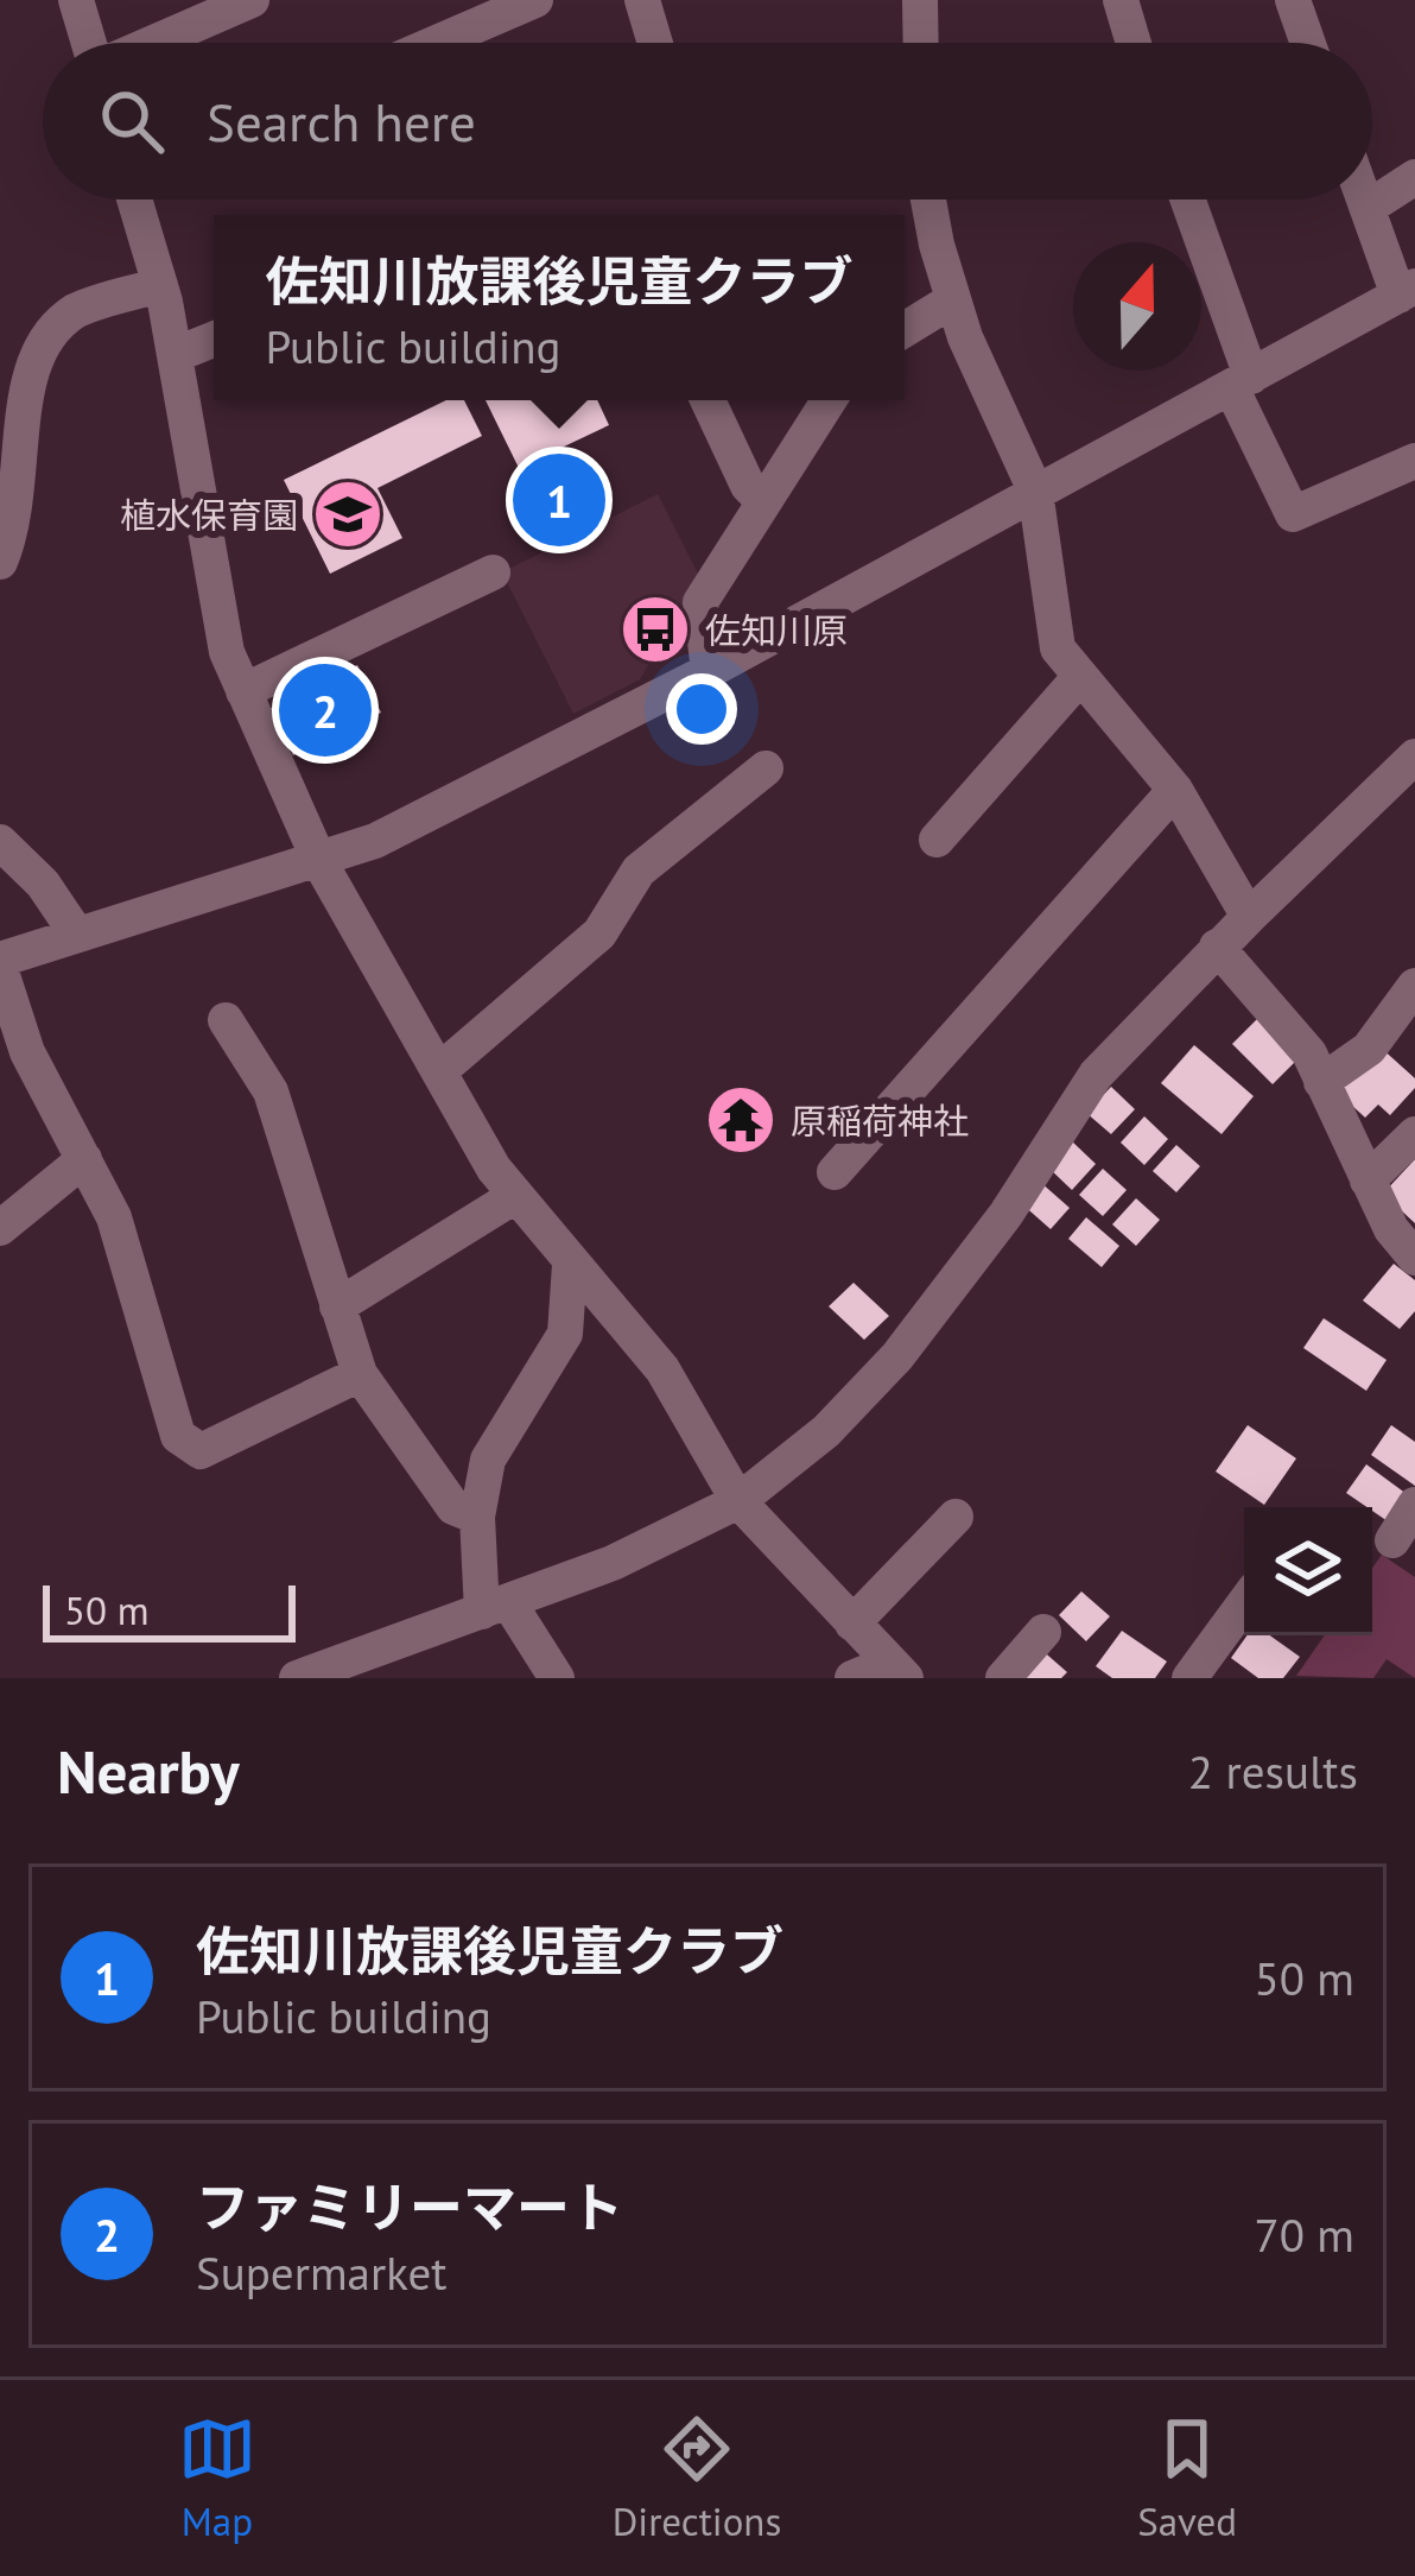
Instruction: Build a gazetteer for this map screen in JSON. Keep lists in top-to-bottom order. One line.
{"places":{"school or university":["植水保育園"],"bus stop":["佐知川原"],"temple":["原稲荷神社"]},"scale_bar":"50 m","north":"top","page":{"search":"Search here","popup":["佐知川放課後児童クラブ","Public building"],"pins":["1","2"],"scale":"50 m","heading":["Nearby","2 results"],"list":[{"mark":"1","name":"佐知川放課後児童クラブ","note":"Public building","value":"50 m"},{"mark":"2","name":"ファミリーマート","note":"Supermarket","value":"70 m"}],"nav":["Map","Directions","Saved"]}}
